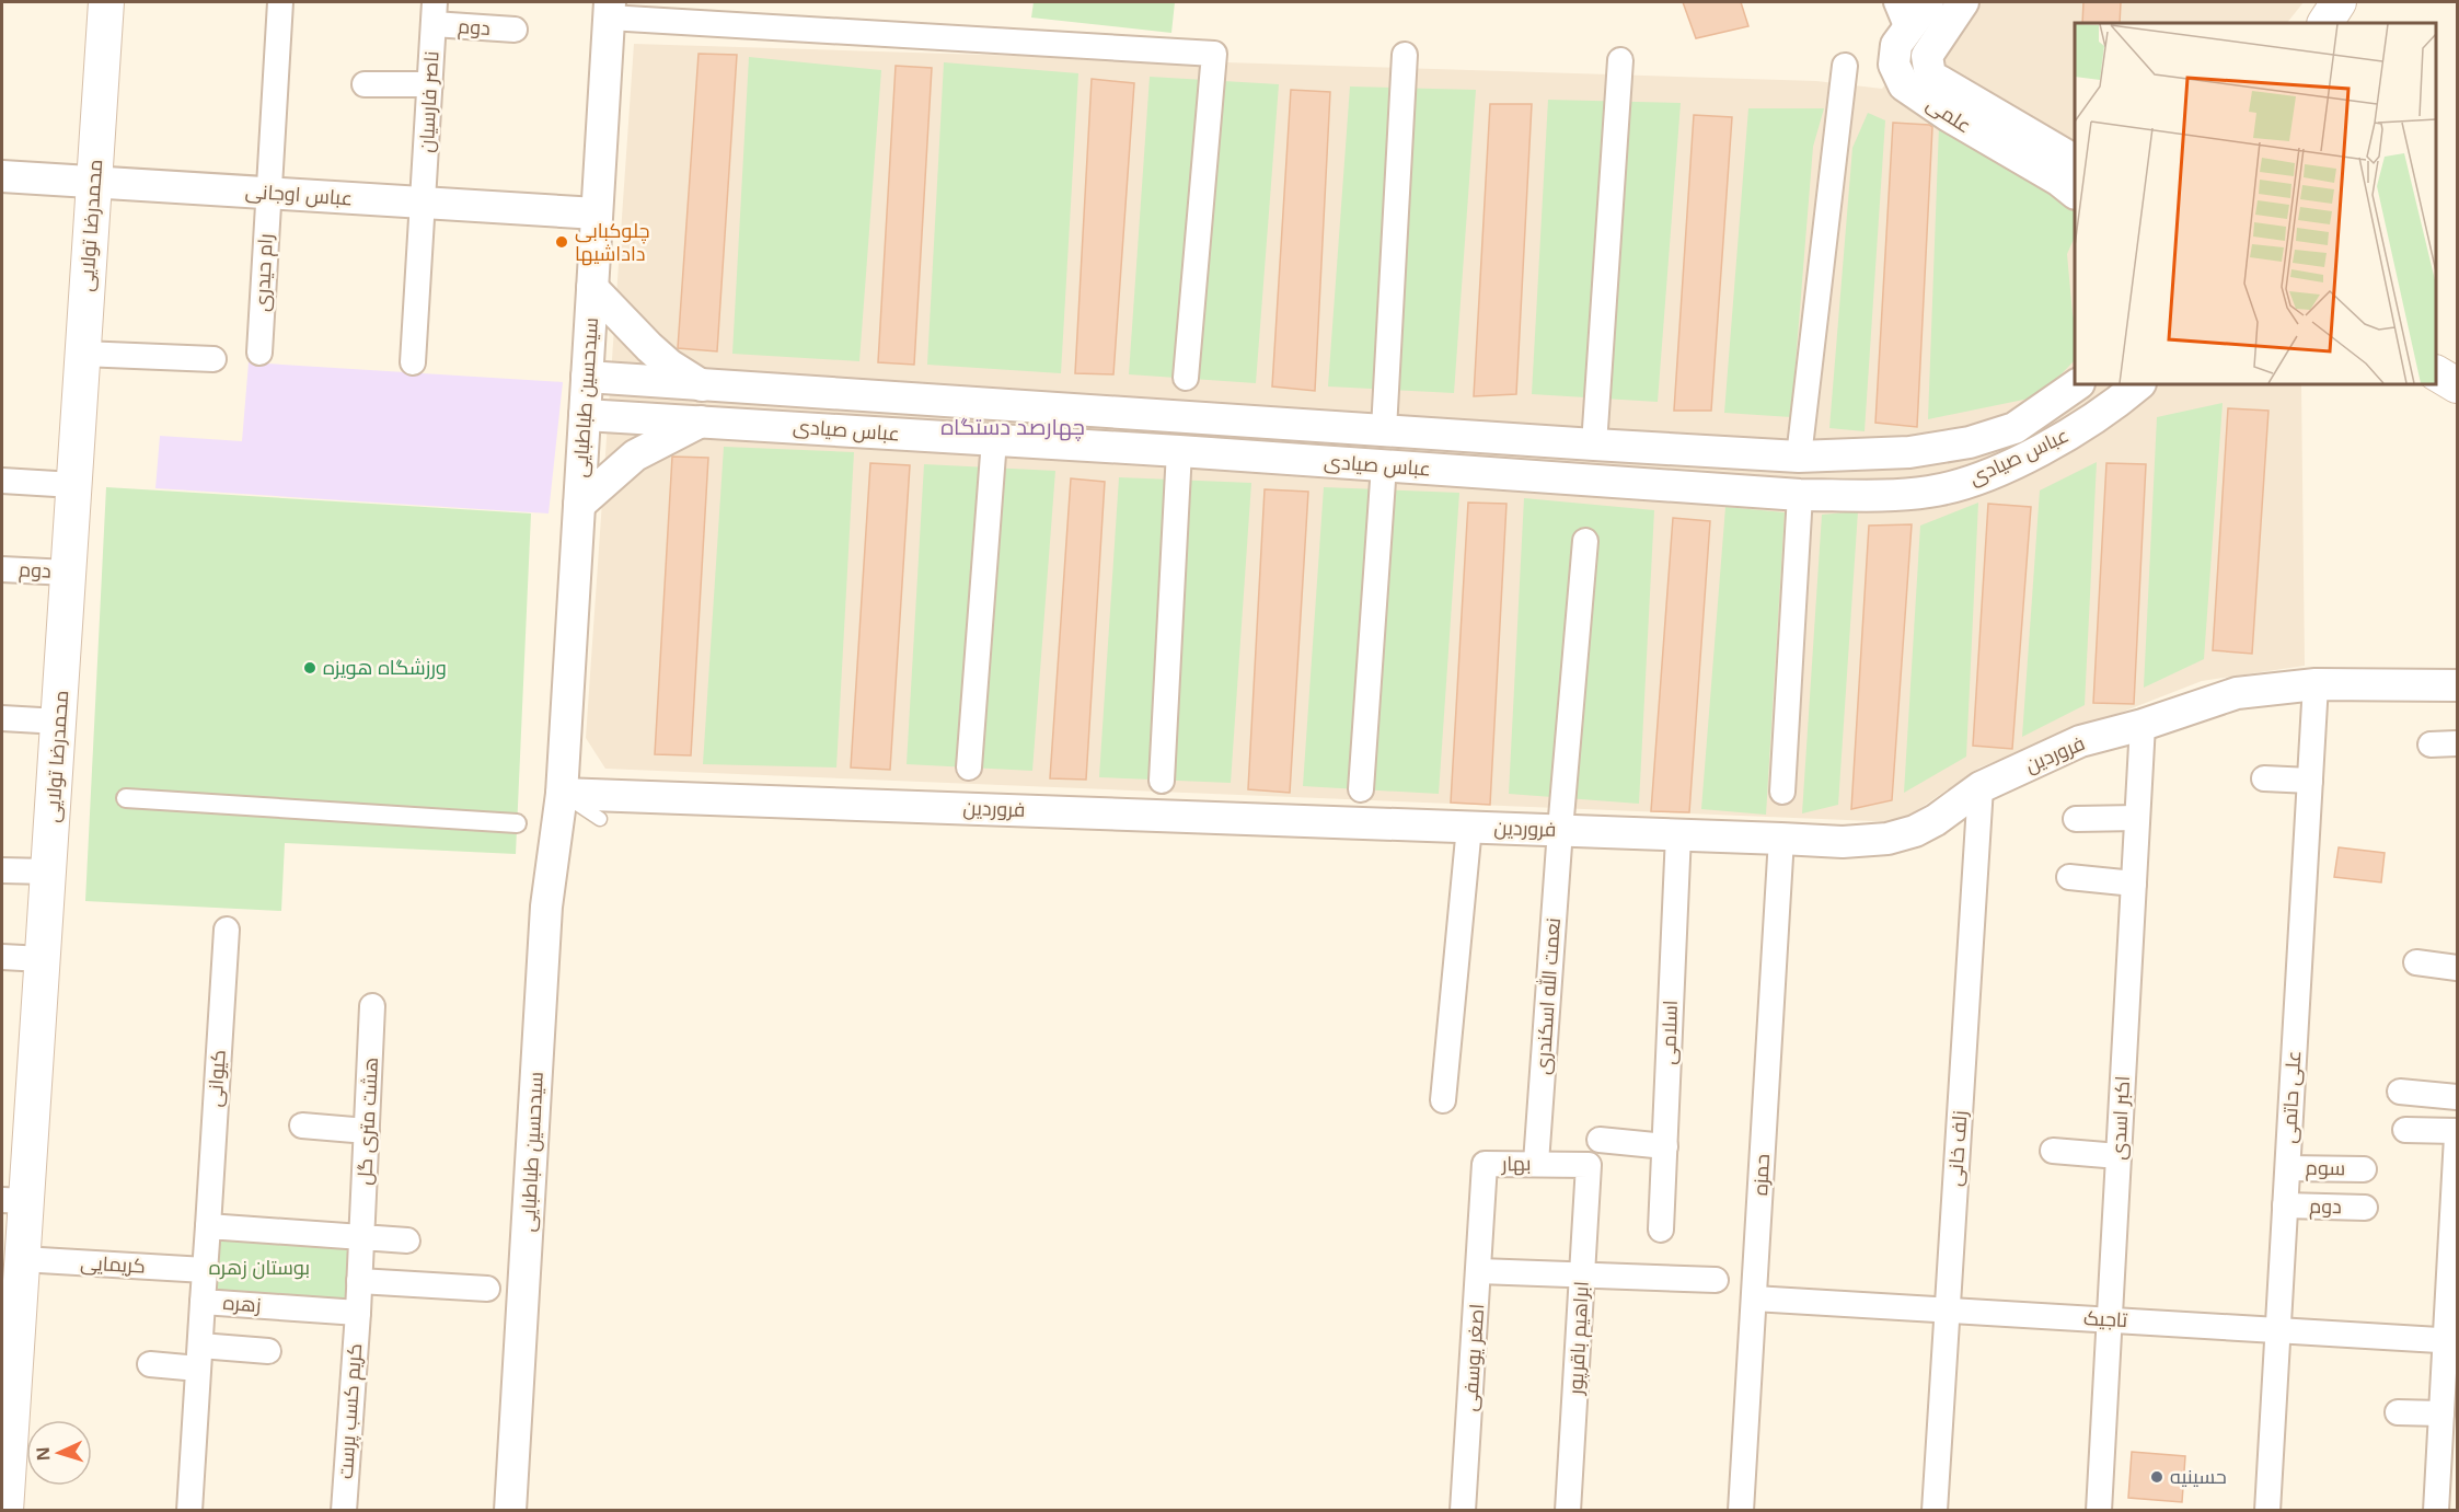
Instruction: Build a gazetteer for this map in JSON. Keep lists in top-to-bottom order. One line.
{"streets":{"main road":["محمدرضا تولایی"],"street":["دوم","ناصر فارسیان","علمی","عباس اوجانی","رام حیدری","سیدحسین طباطبایی","عباس صیادی","فروردین","نعمت الله اسکندری","اسلامی","کیوانی","علی حاتمی","اکبر اسدی","هشت متری گل","زلف خانی","بهار","سوم","حمزه","کریمایی","زهره","تاجیک","ابراهیم باقرپور","اصغر یوسفی","کریم کسب پرست"]},"crossings":[["دوم","ناصر فارسیان"],["دوم","محمدرضا تولایی"],["دوم","علی حاتمی"],["ناصر فارسیان","عباس اوجانی"],["عباس اوجانی","محمدرضا تولایی"],["عباس اوجانی","رام حیدری"],["عباس اوجانی","سیدحسین طباطبایی"],["محمدرضا تولایی","کریمایی"],["سیدحسین طباطبایی","عباس صیادی"],["سیدحسین طباطبایی","فروردین"],["فروردین","نعمت الله اسکندری"],["فروردین","اسلامی"],["فروردین","علی حاتمی"],["فروردین","اکبر اسدی"],["فروردین","زلف خانی"],["فروردین","حمزه"],["نعمت الله اسکندری","بهار"],["کیوانی","زهره"],["علی حاتمی","سوم"],["علی حاتمی","تاجیک"],["اکبر اسدی","تاجیک"],["زلف خانی","تاجیک"],["بهار","ابراهیم باقرپور"],["بهار","اصغر یوسفی"],["حمزه","تاجیک"],["کریمایی","زهره"],["زهره","کریم کسب پرست"]],"districts":["چهارصد دستگاه"],"parks":["بوستان زهره"],"places":["چلوکبابی داداشیها","ورزشگاه هویزه","حسینیه"],"north":"left"}
